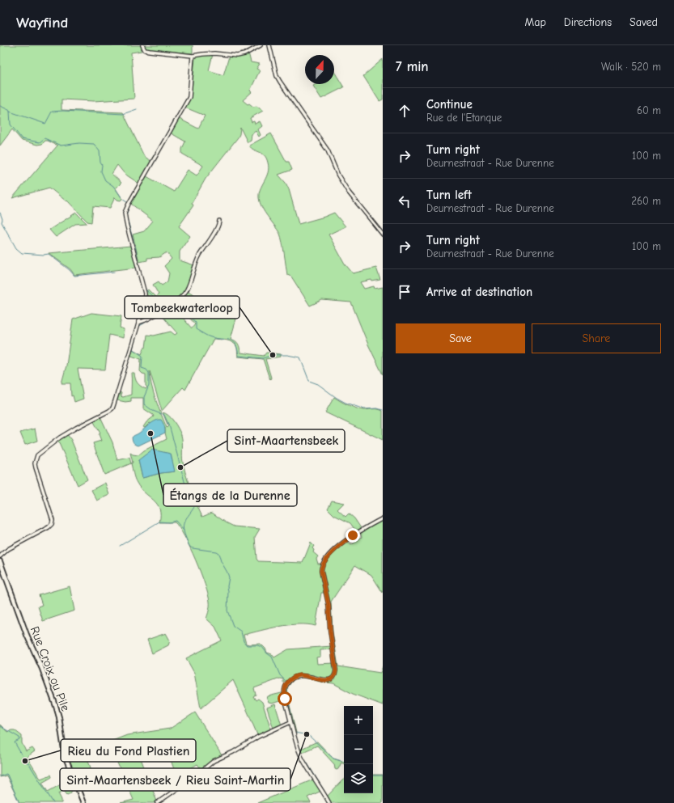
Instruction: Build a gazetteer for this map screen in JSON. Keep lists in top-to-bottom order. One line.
{"streets":{"street":["Rue Croix ou Pile"]},"places":["Tombeekwaterloop","Étangs de la Durenne","Sint-Maartensbeek","Sint-Maartensbeek / Rieu Saint-Martin","Rieu du Fond Plastien"],"north":"top","page":{"header":"Wayfind","nav":["Map","Directions","Saved"],"heading":["7 min","Walk · 520 m"],"list":[["Continue","Rue de l'Etanque","60 m"],["Turn right","Deurnestraat - Rue Durenne","100 m"],["Turn left","Deurnestraat - Rue Durenne","260 m"],["Turn right","Deurnestraat - Rue Durenne","100 m"],"Arrive at destination"],"buttons":["Save","Share"],"map_buttons":["+","−"]}}
